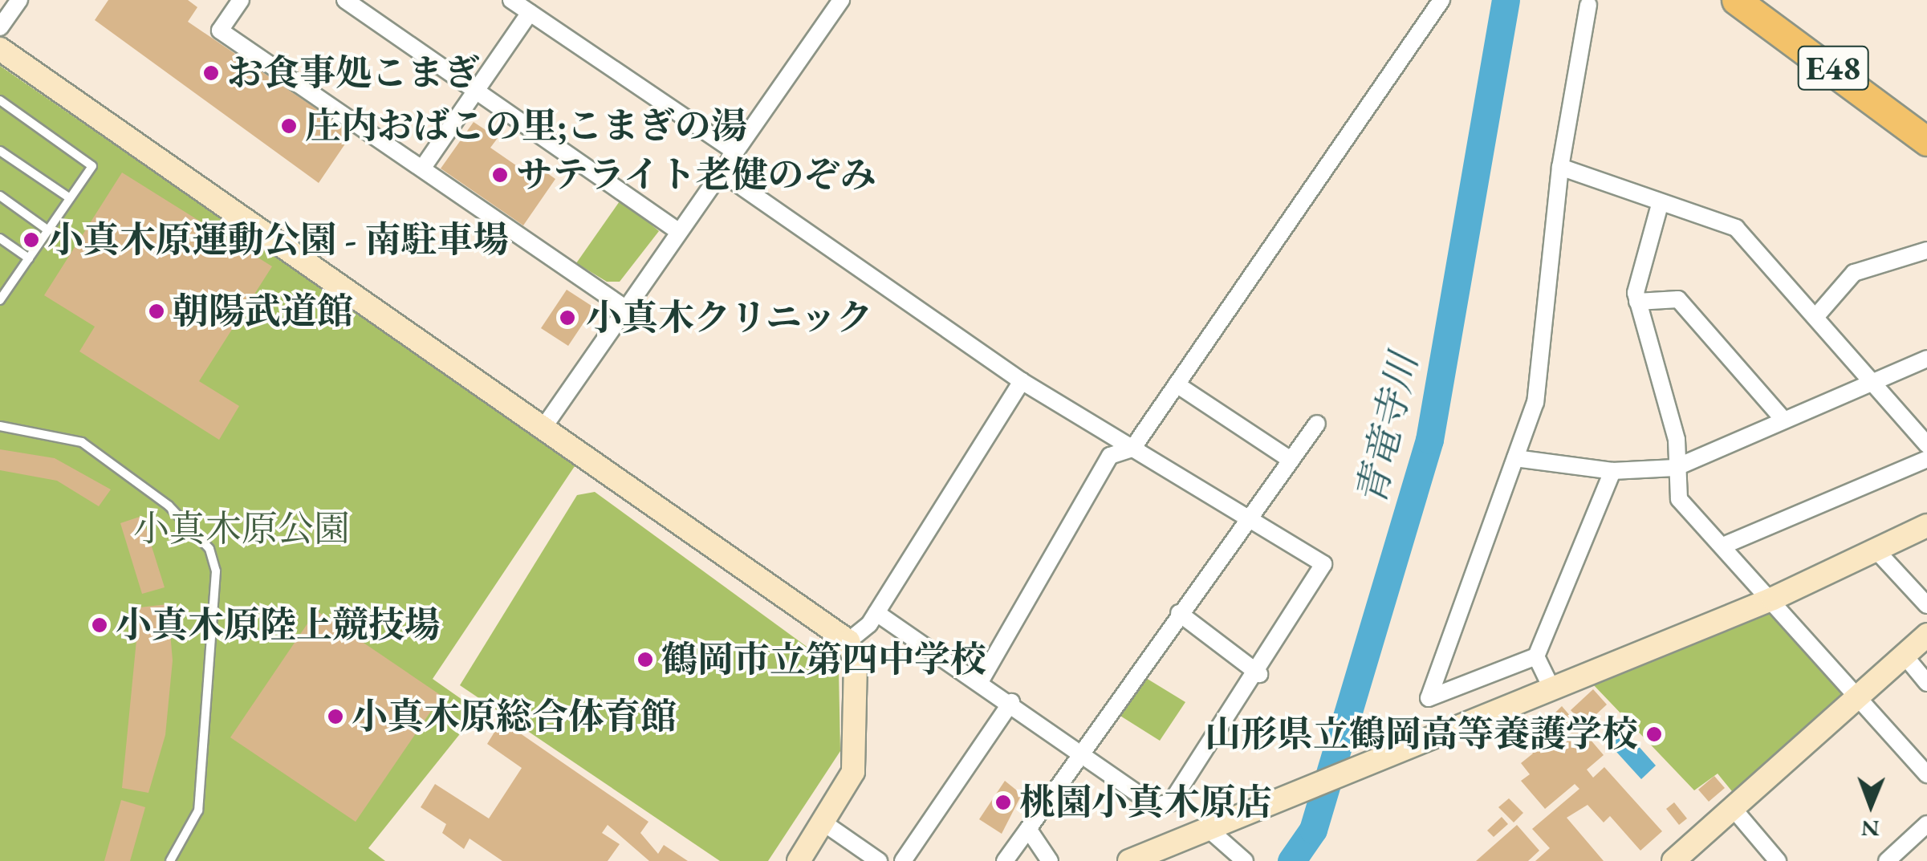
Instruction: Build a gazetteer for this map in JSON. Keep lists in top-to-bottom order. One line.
{"streets":{"highway":["E48"]},"water":["青竜寺川"],"parks":["小真木原公園"],"places":["お食事処こまぎ","庄内おばこの里;こまぎの湯","サテライト老健のぞみ","小真木原運動公園 - 南駐車場","朝陽武道館","小真木クリニック","小真木原陸上競技場","鶴岡市立第四中学校","小真木原総合体育館","山形県立鶴岡高等養護学校","桃園小真木原店"],"north":"bottom"}
